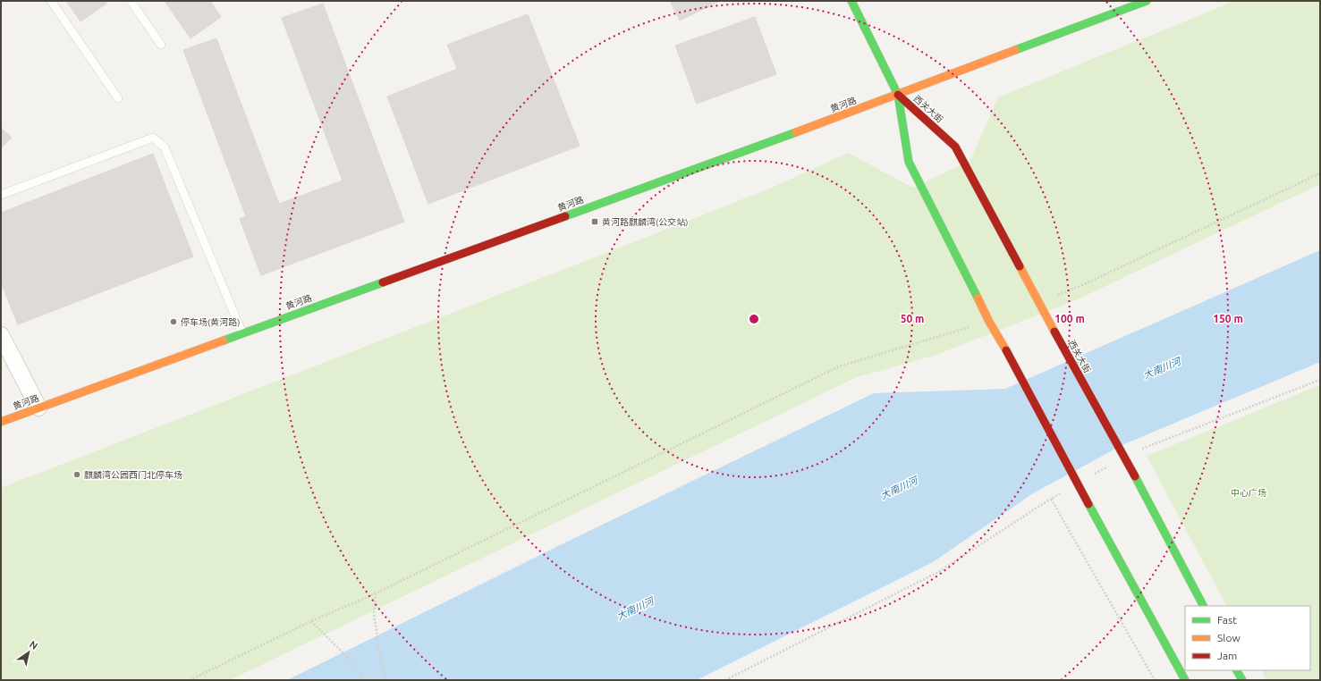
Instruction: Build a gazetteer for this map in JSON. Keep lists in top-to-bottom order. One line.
{"streets":{"main road":["黄河路","西关大街"]},"crossings":[["黄河路","西关大街"]],"water":["大南川河"],"parks":["中心广场"],"places":{"transit":["黄河路麒麟湾(公交站)"],"other":["停车场(黄河路)","麒麟湾公园西门北停车场"]},"legend":["Fast","Slow","Jam"],"north":"top right","rings":["50 m","100 m","150 m"]}
